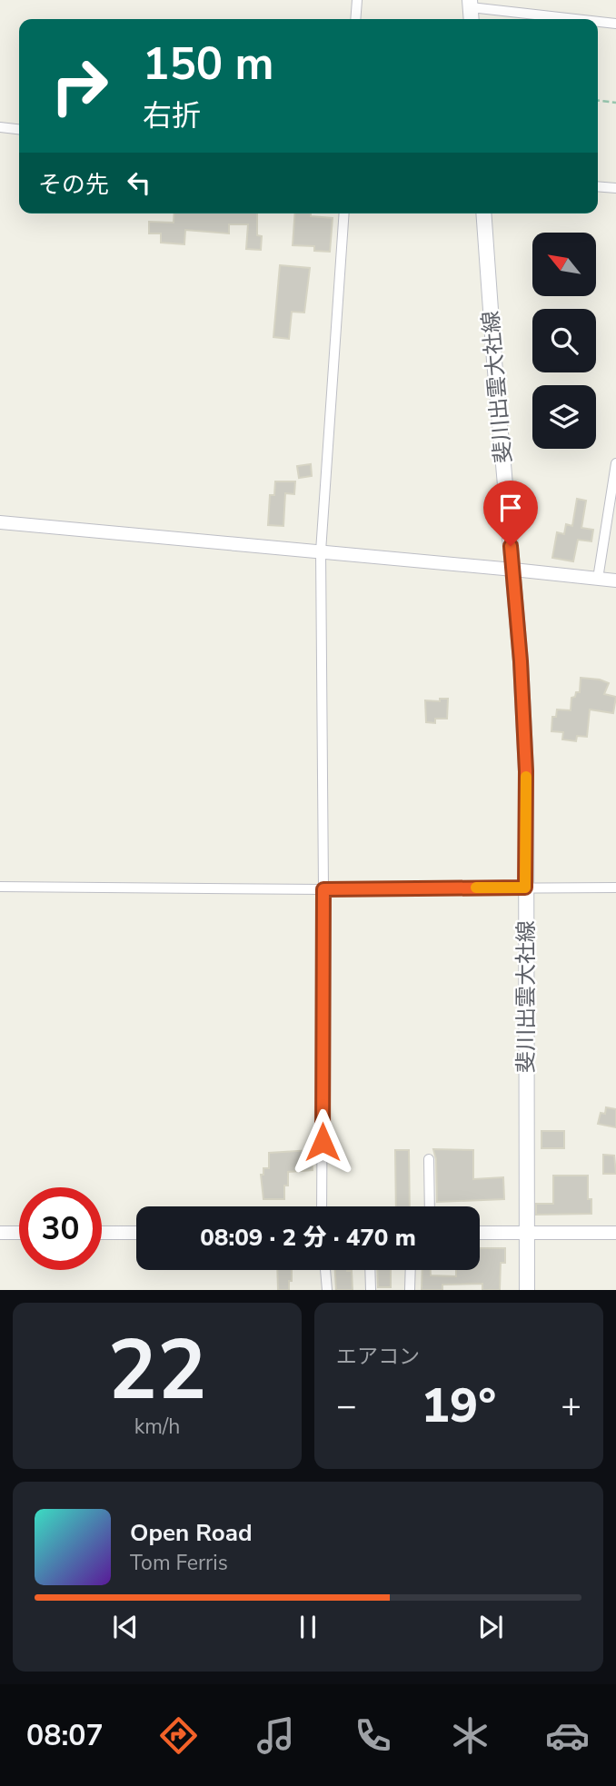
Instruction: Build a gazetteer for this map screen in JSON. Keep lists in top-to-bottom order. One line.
{"streets":{"main road":["斐川出雲大社線"]},"north":"top left","page":{"turn":["150 m","右折"],"then":"その先","limit":"30","trip":"08:09 · 2 分 · 470 m","tile":[["22","km/h"],"エアコン"],"heat":["−","19°","+"],"song":["Open Road","Tom Ferris"],"tabs":"08:07"}}
